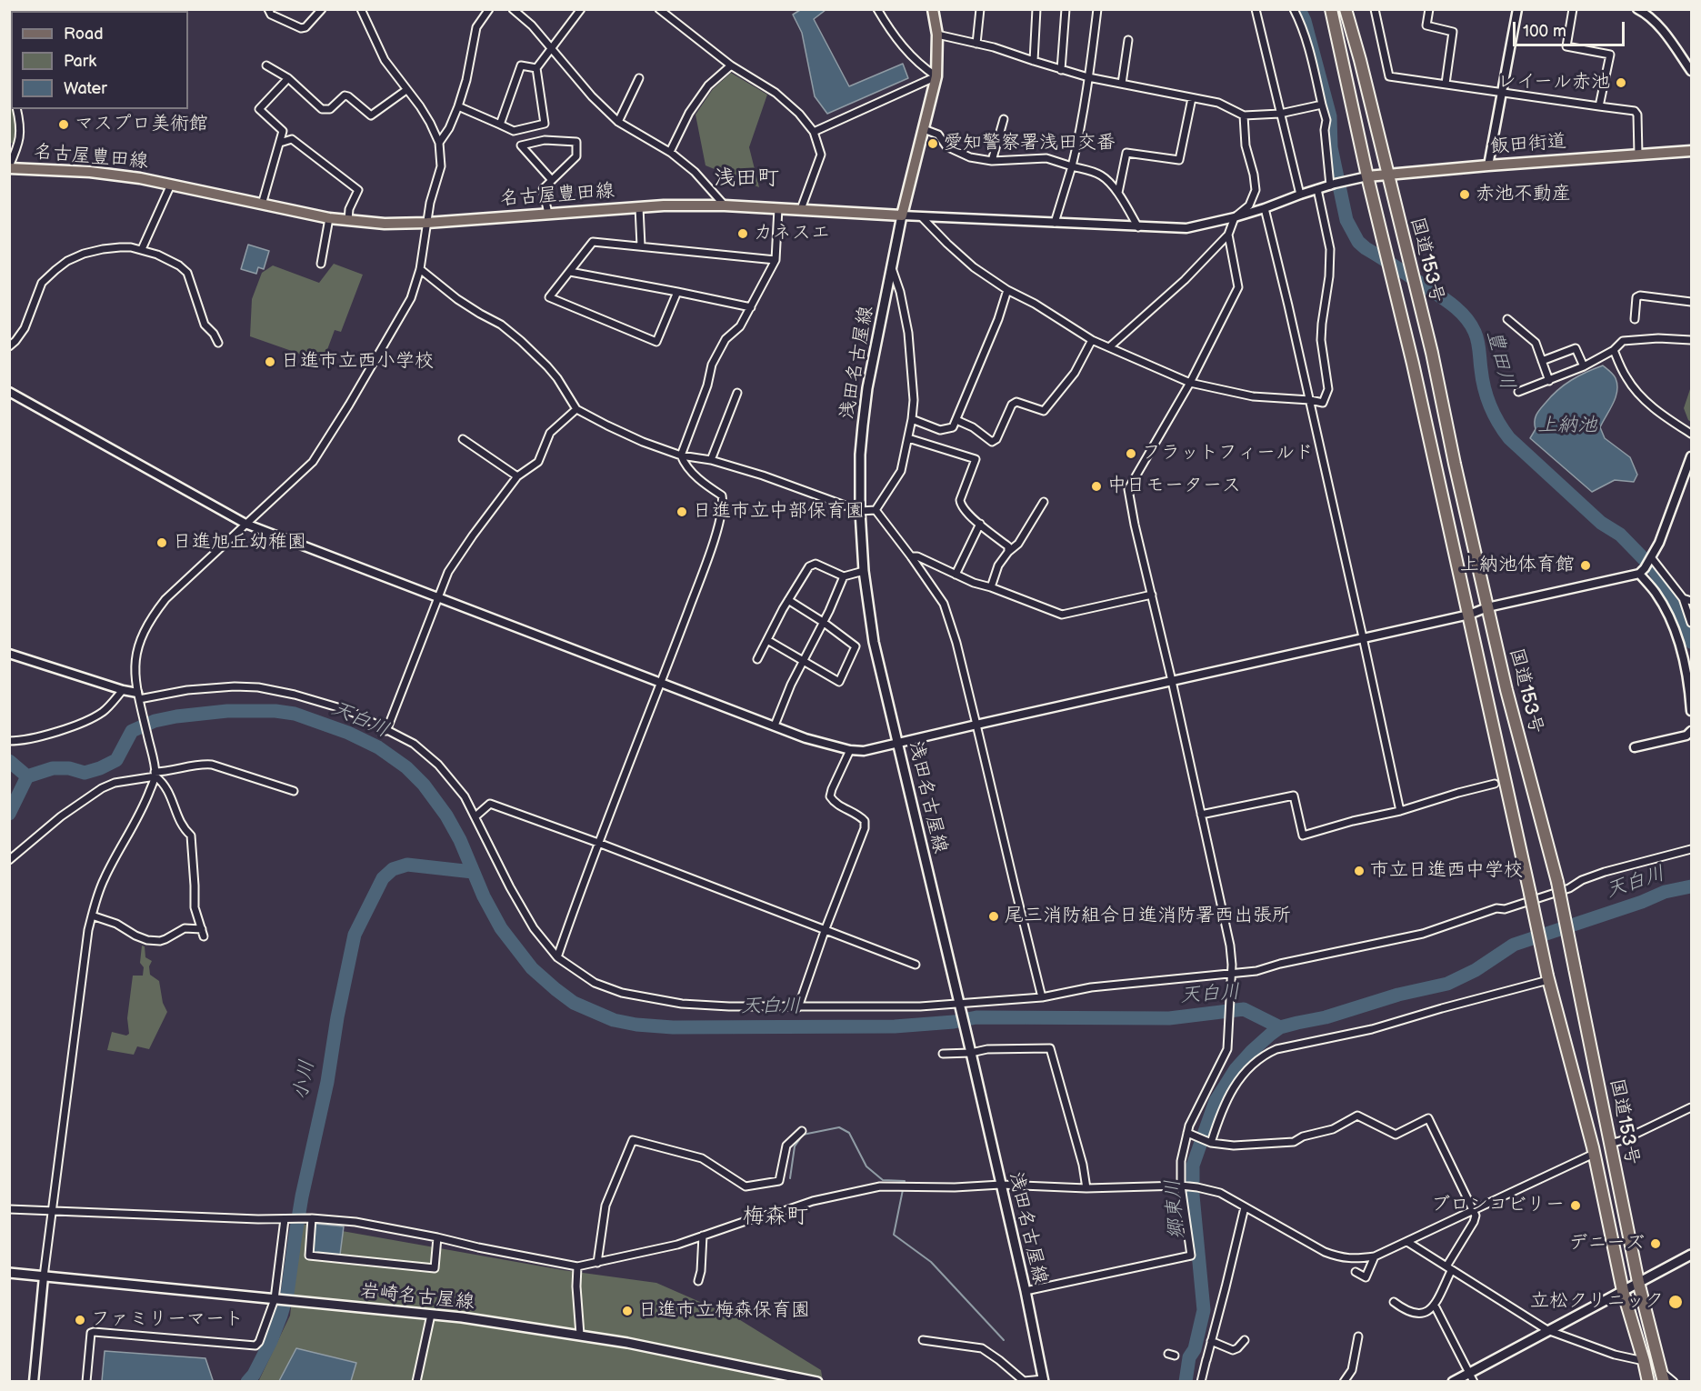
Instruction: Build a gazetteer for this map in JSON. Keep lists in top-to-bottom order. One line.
{"streets":{"highway":["国道153号"],"main road":["飯田街道","名古屋豊田線","浅田名古屋線","岩崎名古屋線"]},"crossings":[["飯田街道","国道153号"],["名古屋豊田線","浅田名古屋線"]],"districts":["浅田町","梅森町"],"water":["豊田川","上納池","天白川","小川","郷東川"],"places":["レイール赤池","マスプロ美術館","愛知警察署浅田交番","赤池不動産","カネスエ","日進市立西小学校","フラットフィールド","中日モータース","日進市立中部保育園","日進旭丘幼稚園","上納池体育館","市立日進西中学校","尾三消防組合日進消防署西出張所","ブロンコビリー","デニーズ","立松クリニック","日進市立梅森保育園","ファミリーマート"],"legend":["Road","Park","Water"],"scale_bar":"100 m"}
